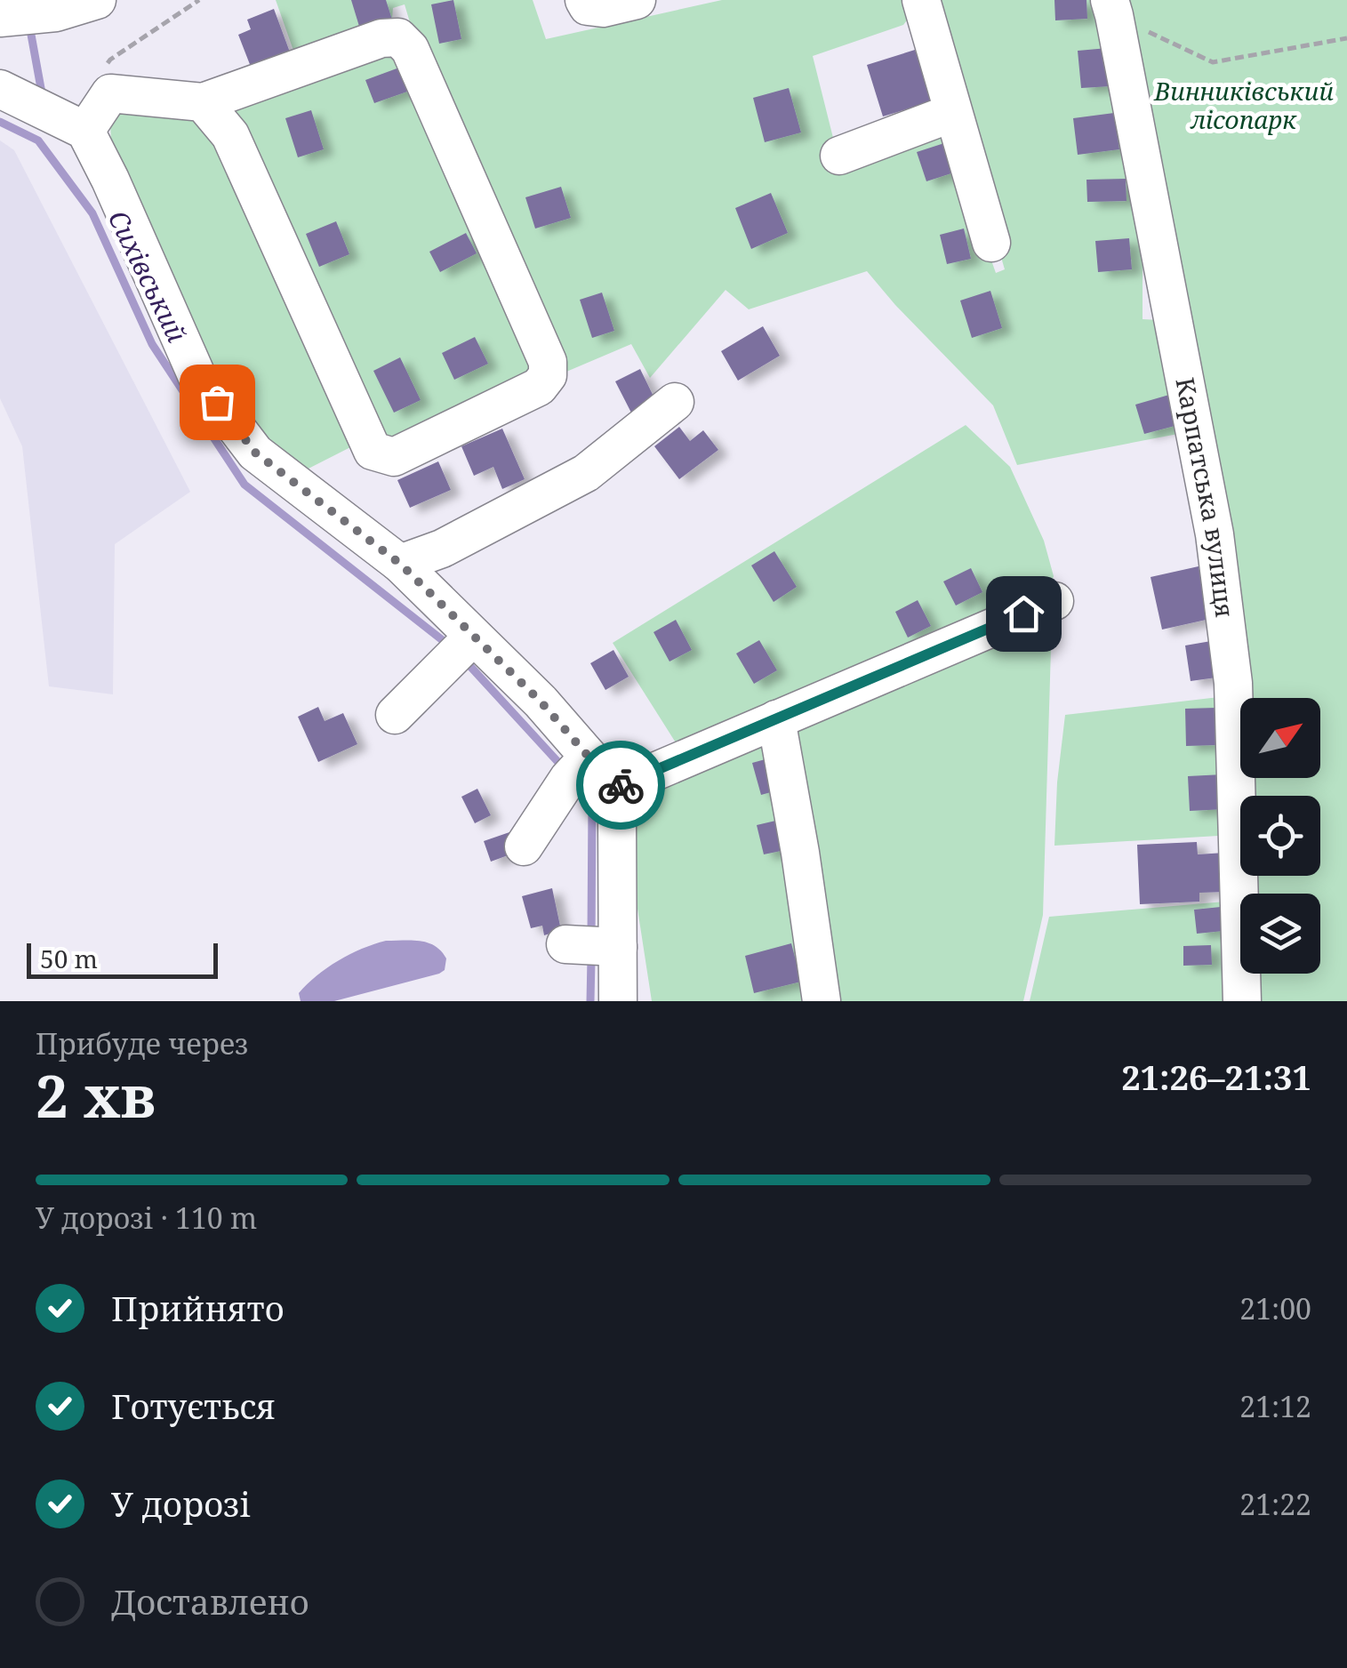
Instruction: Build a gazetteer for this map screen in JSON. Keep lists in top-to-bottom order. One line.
{"streets":{"street":["Карпатська вулиця"]},"water":["Сихівський"],"parks":["Винниківський лісопарк"],"scale_bar":"50 m","north":"top right","page":{"scale":"50 m","heading":["2 хв","Прибуде через","21:26–21:31"],"bar":"У дорозі · 110 m","list":[["Прийнято","21:00"],["Готується","21:12"],["У дорозі","21:22"],"Доставлено"]}}
